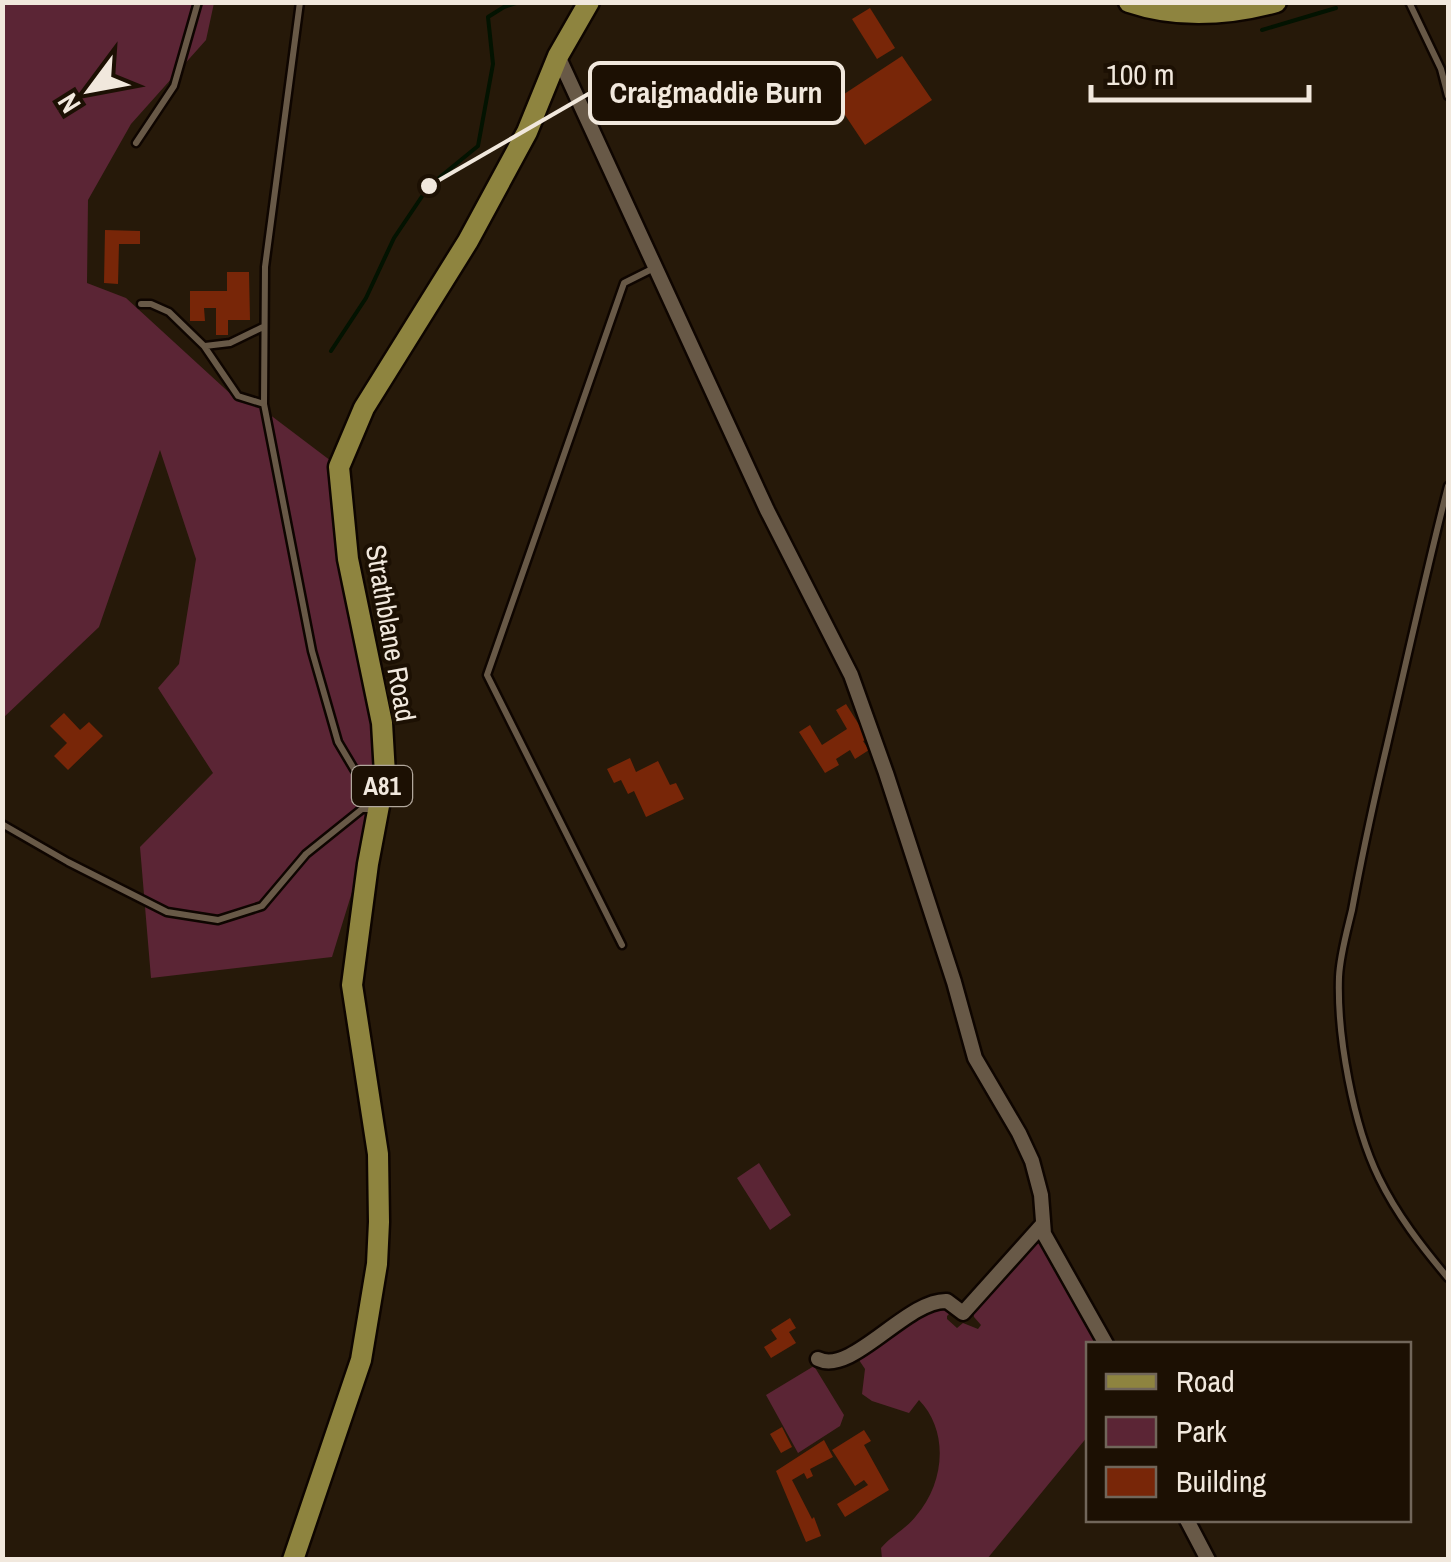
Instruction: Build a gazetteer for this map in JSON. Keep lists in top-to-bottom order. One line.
{"streets":{"main road":["Strathblane Road","A81"]},"places":["Craigmaddie Burn"],"legend":["Road","Park","Building"],"scale_bar":"100 m","north":"bottom left"}
